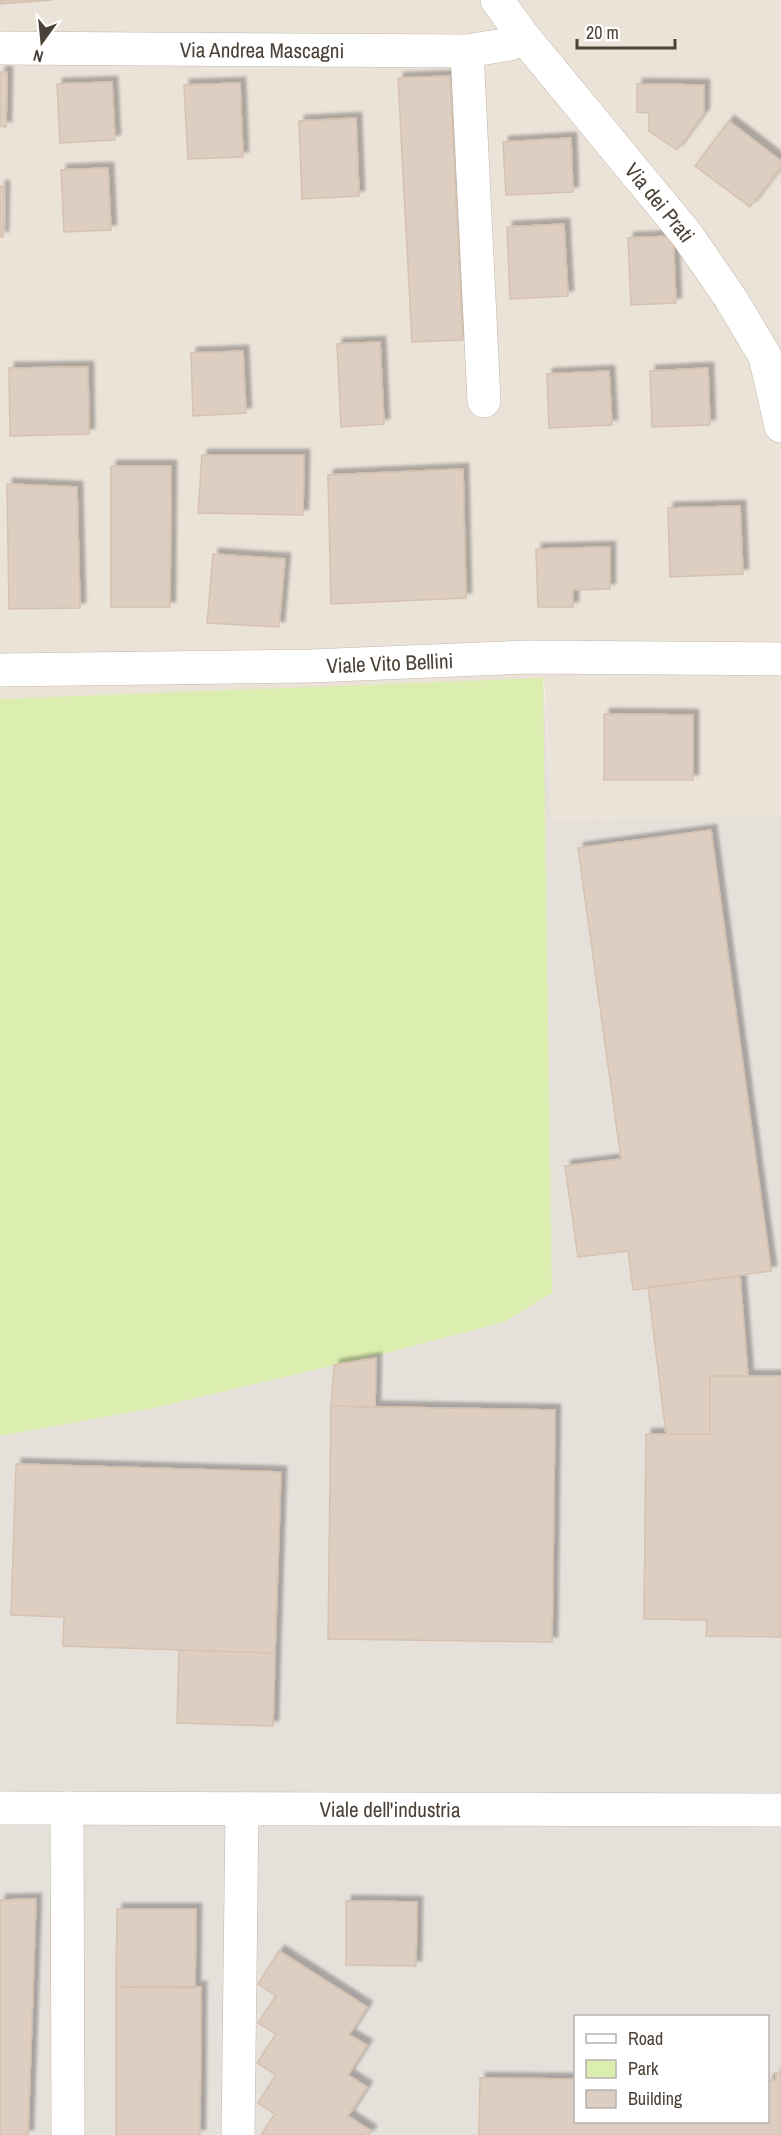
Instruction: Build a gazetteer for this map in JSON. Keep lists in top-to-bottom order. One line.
{"streets":{"street":["Via Andrea Mascagni","Via dei Prati","Viale Vito Bellini","Viale dell'industria"]},"crossings":[["Via Andrea Mascagni","Via dei Prati"]],"legend":["Road","Park","Building"],"scale_bar":"20 m","north":"bottom"}
